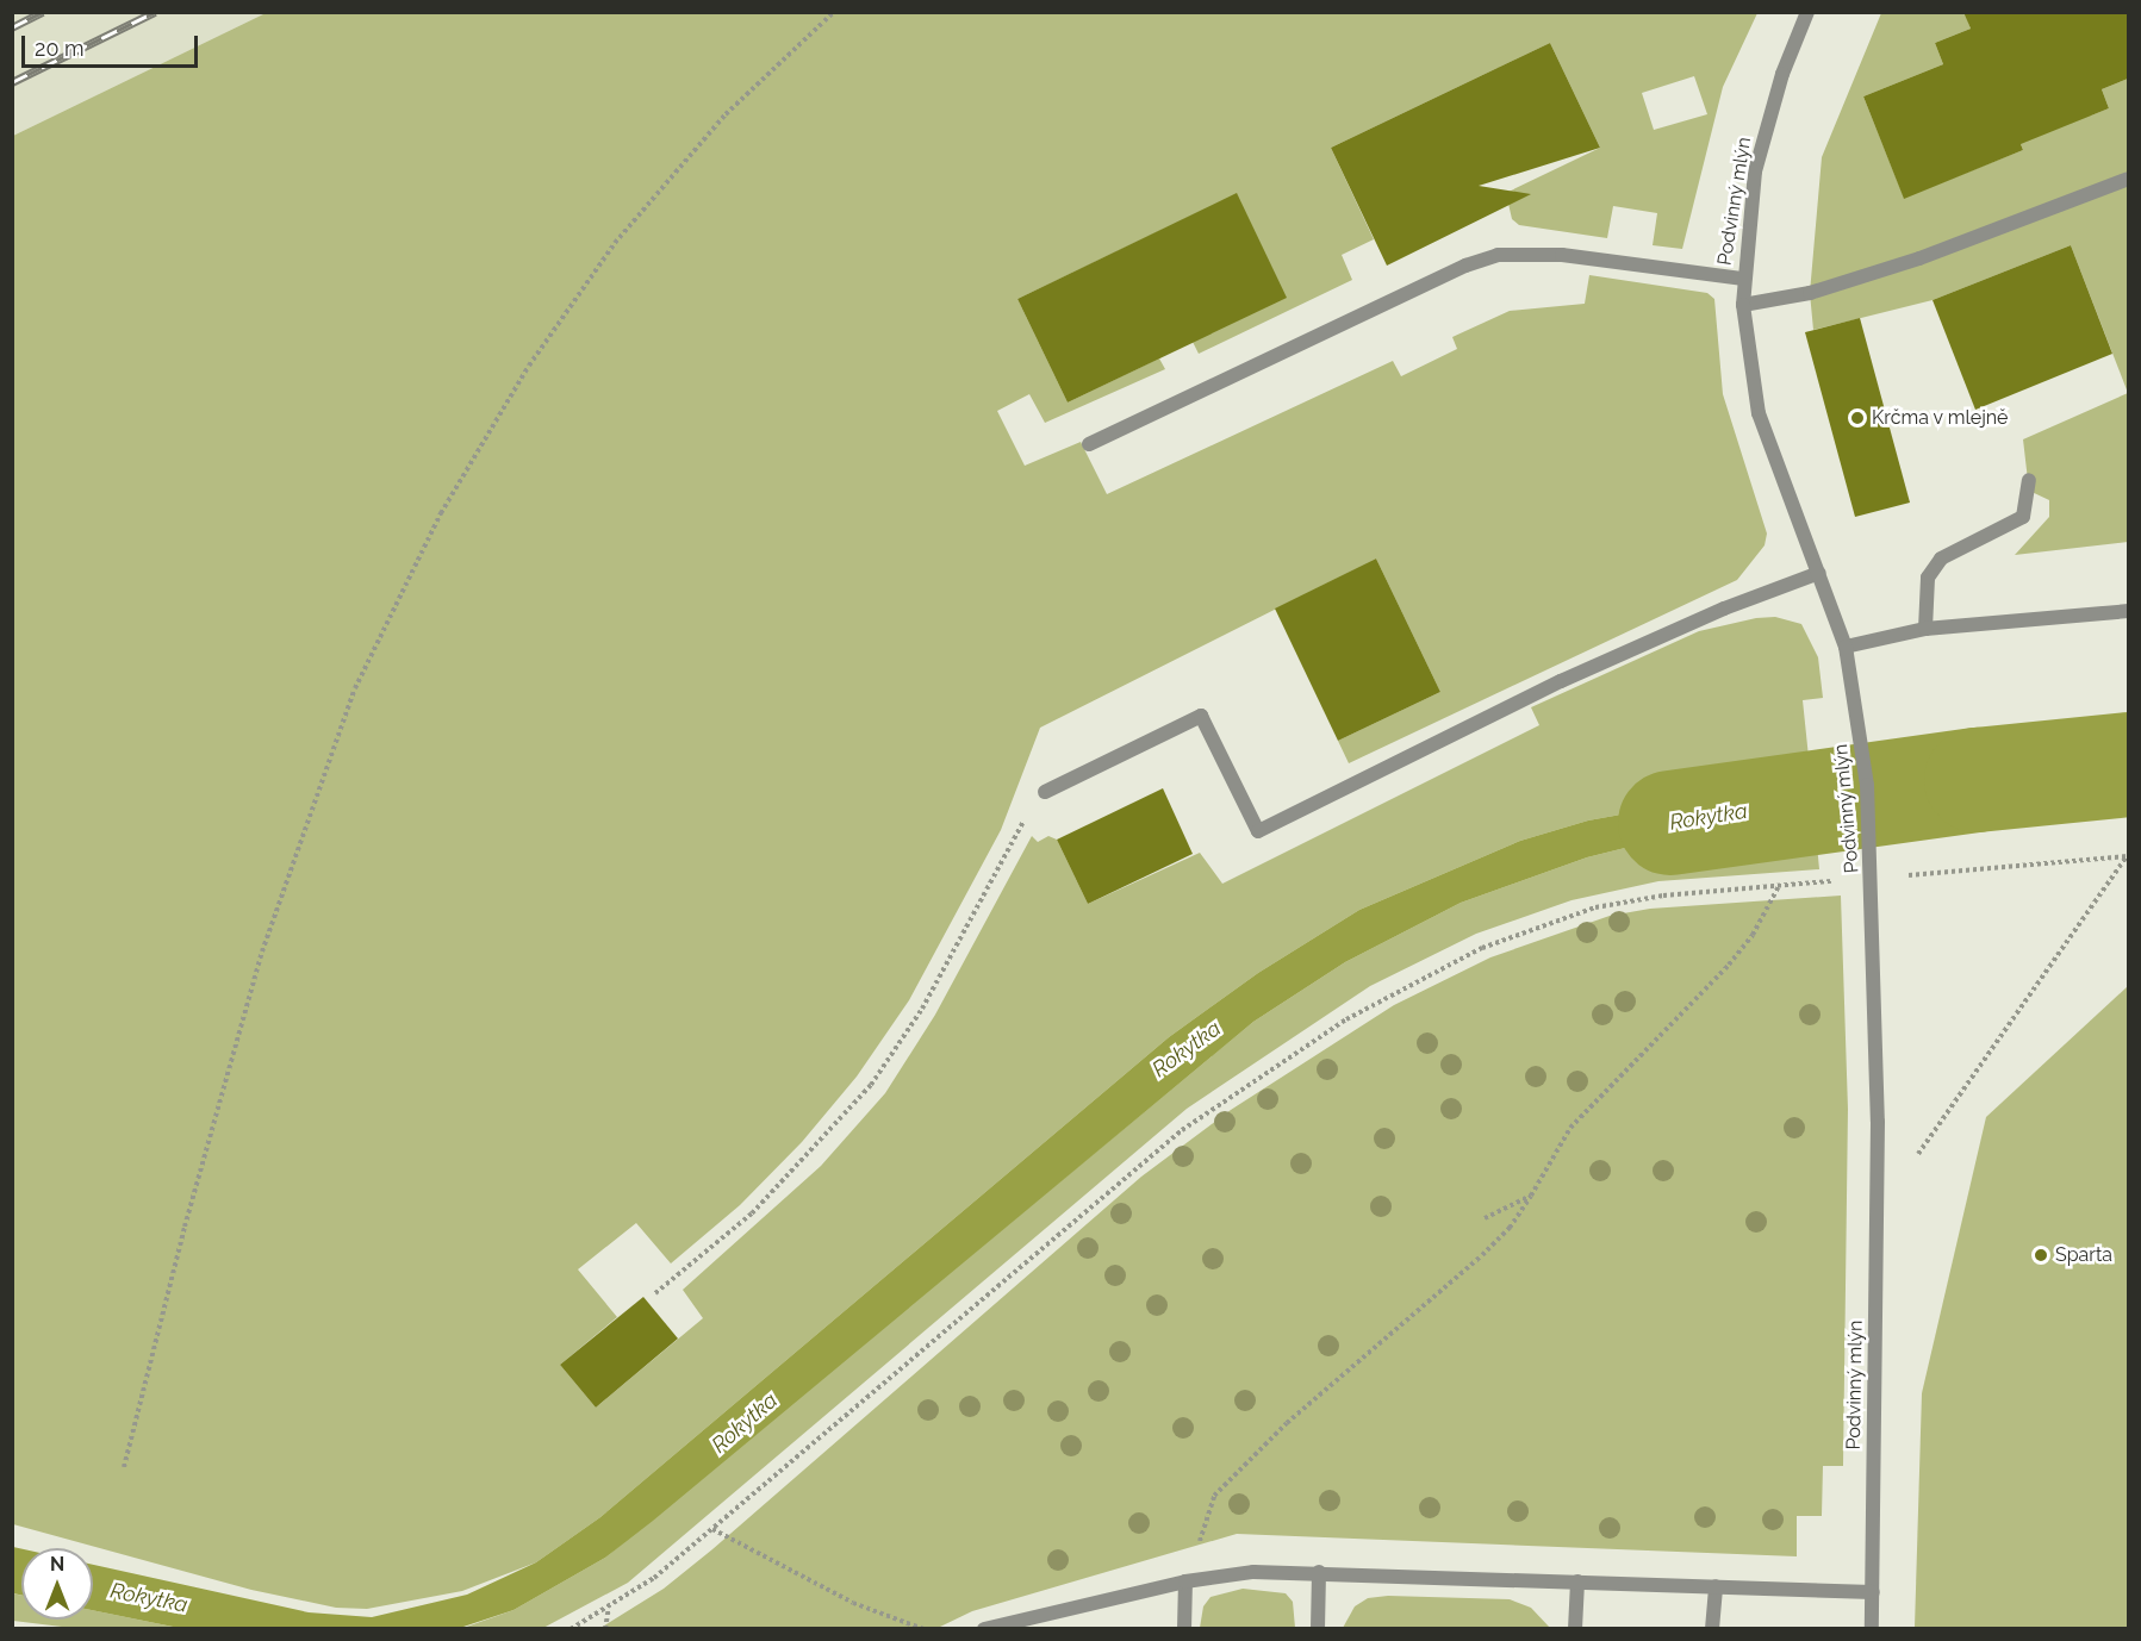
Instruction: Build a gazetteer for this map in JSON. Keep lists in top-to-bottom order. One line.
{"streets":{"street":["Podvinný mlýn"]},"water":["Rokytka"],"places":["Krčma v mlejně","Sparta"],"scale_bar":"20 m","north":"top"}
